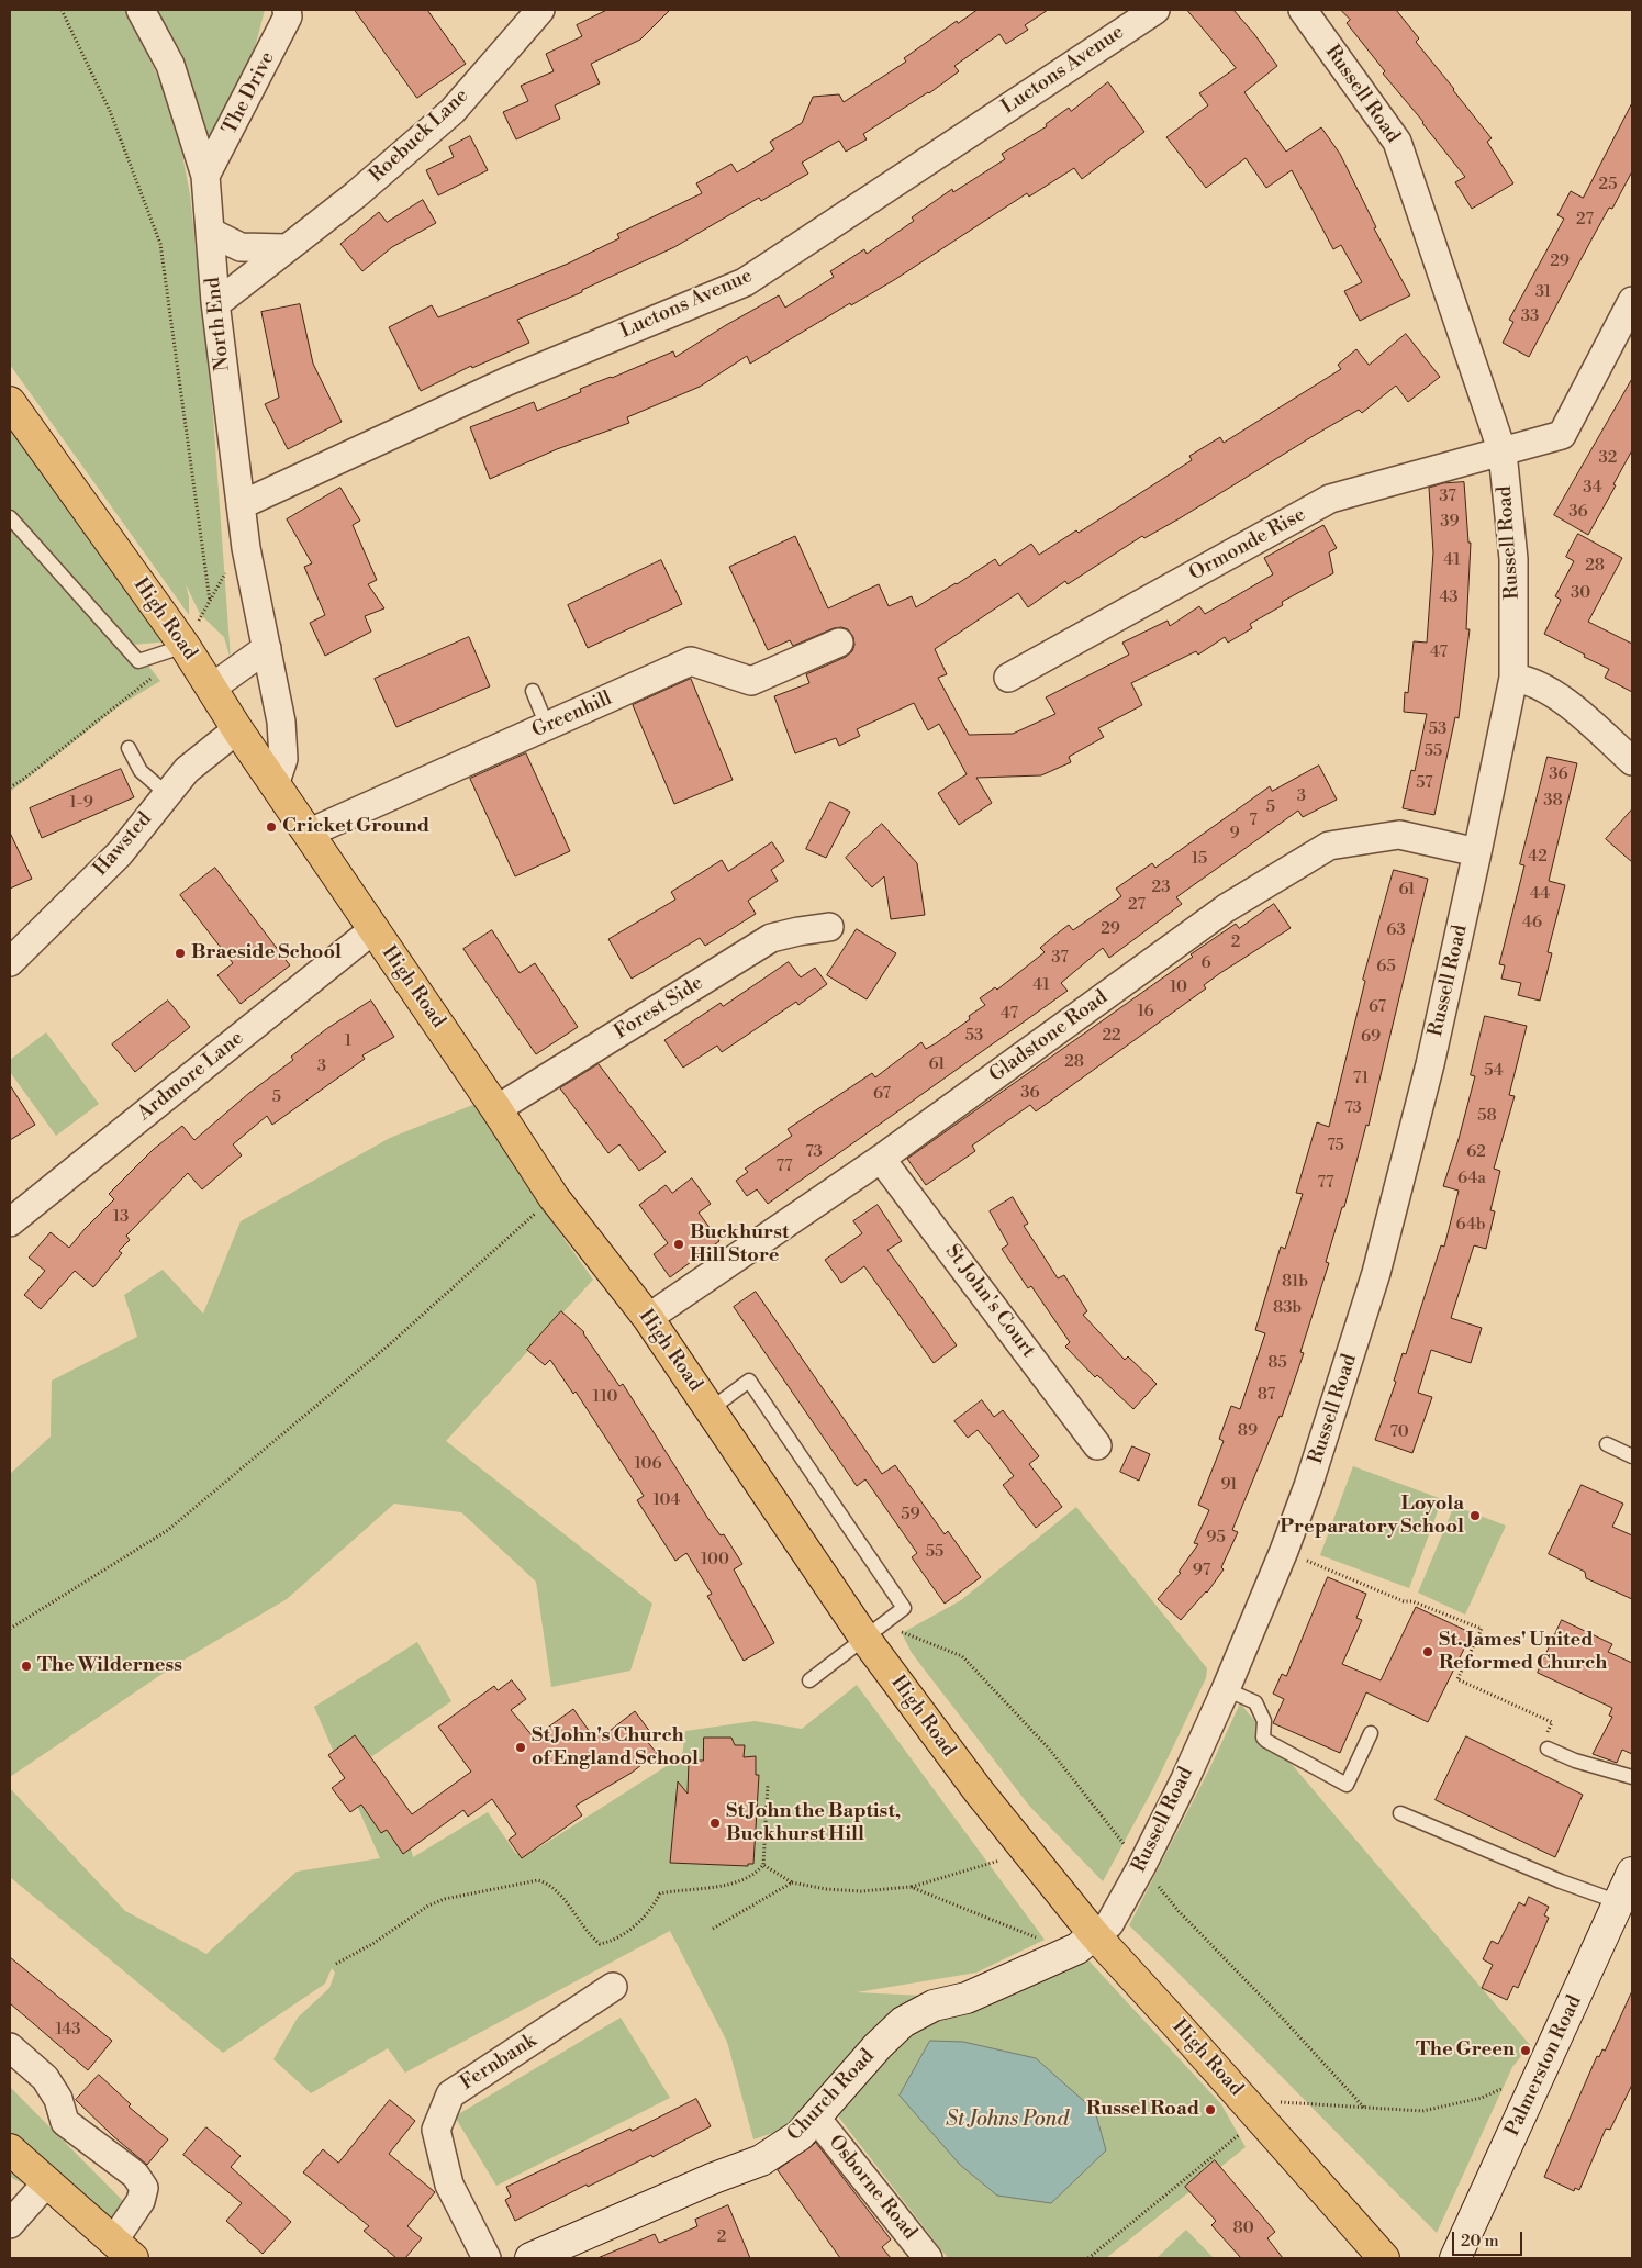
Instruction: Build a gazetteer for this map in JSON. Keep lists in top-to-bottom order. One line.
{"streets":{"main road":["High Road"],"street":["Luctons Avenue","The Drive","Russell Road","Roebuck Lane","North End","Ormonde Rise","Greenhill","Hawsted","Forest Side","Gladstone Road","Ardmore Lane","St John's Court","Fernbank","Palmerston Road","Church Road","Osborne Road"]},"crossings":[["Luctons Avenue","North End"],["The Drive","North End"],["Russell Road","Ormonde Rise"],["Russell Road","High Road"],["Russell Road","Gladstone Road"],["Russell Road","Church Road"],["Roebuck Lane","North End"],["North End","High Road"],["High Road","Greenhill"],["High Road","Hawsted"],["High Road","Forest Side"],["High Road","Gladstone Road"],["High Road","Ardmore Lane"],["High Road","Church Road"],["Gladstone Road","St John's Court"],["Church Road","Osborne Road"]],"water":["St Johns Pond"],"places":["Cricket Ground","Braeside School","Buckhurst Hill Store","Loyola Preparatory School","St. James' United Reformed Church","The Wilderness","St John's Church of England School","St John the Baptist, Buckhurst Hill","The Green","Russel Road"],"house_numbers":["25","27","29","31","33","32","34","37","36","39","41","28","30","43","47","53","55","36","57","3","38","1-9","5","7","9","42","15","23","61","44","27","46","29","63","2","37","6","65","41","10","67","16","47","53","22","69","1","28","61","3","54","71","36","67","5","73","58","75","73","62","77","64a","77","13","64b","81b","83b","85","87","110","89","70","106","91","104","59","95","55","100","97","143","80","2"],"scale_bar":"20 m"}
